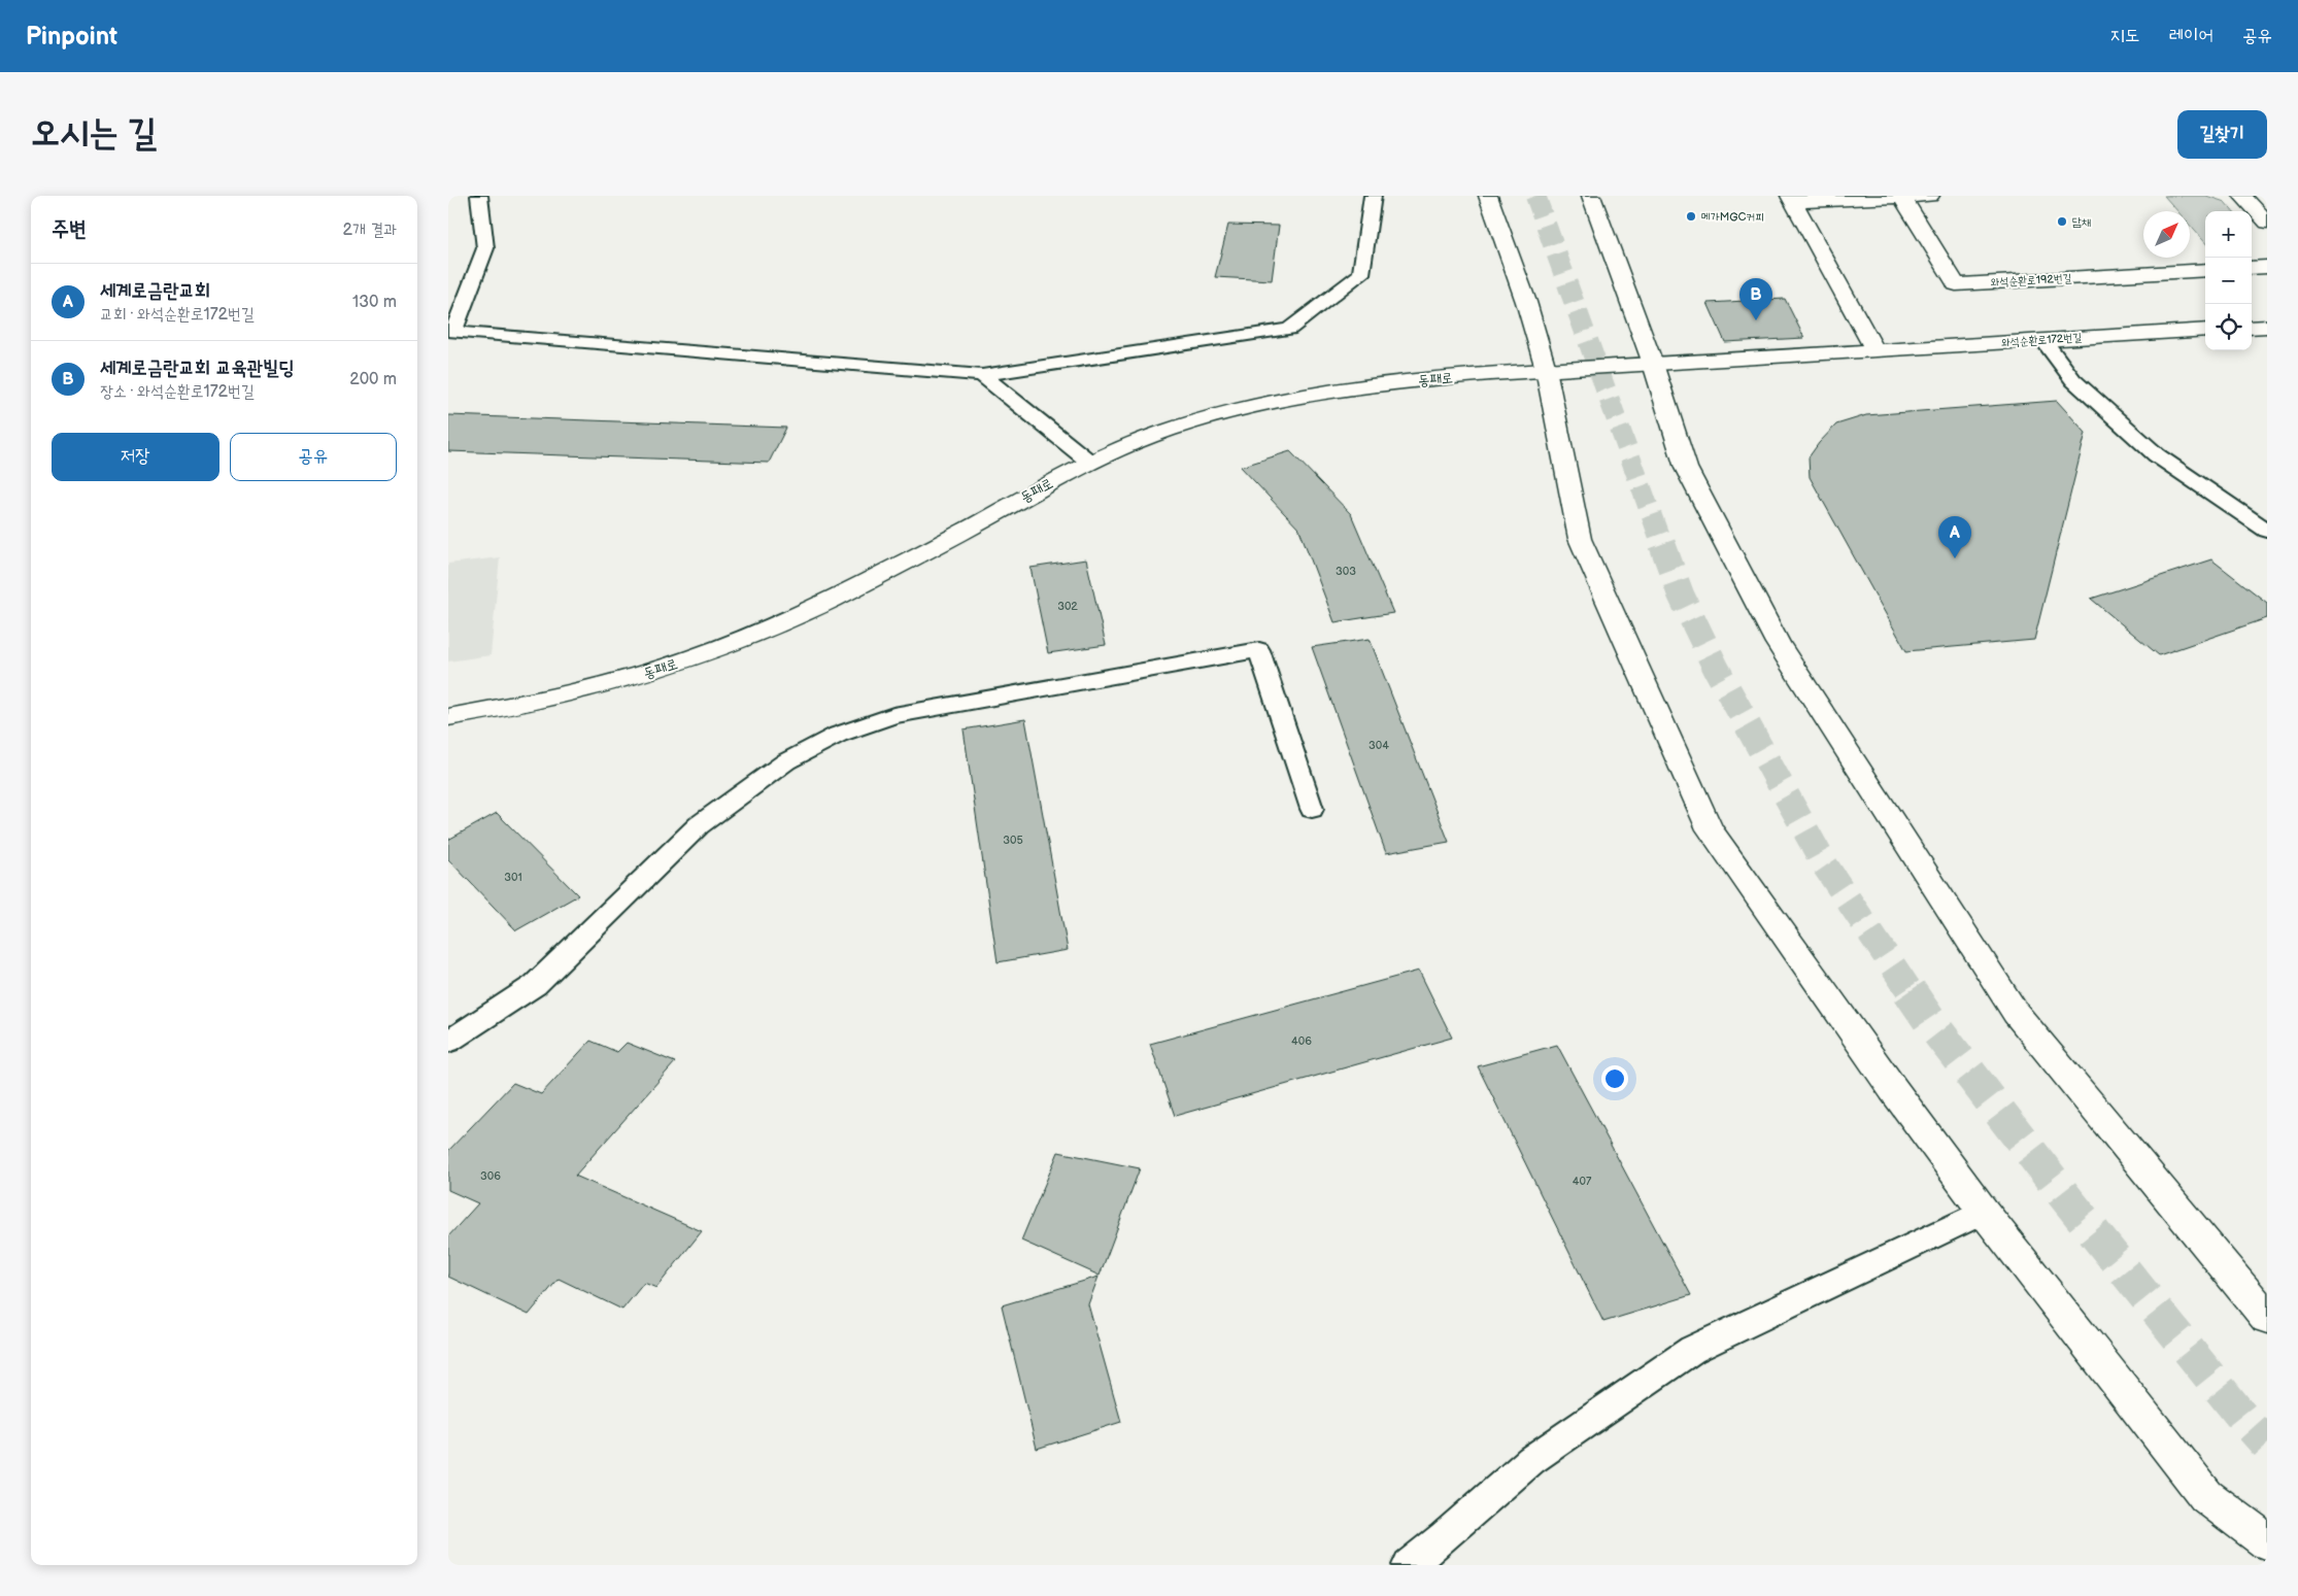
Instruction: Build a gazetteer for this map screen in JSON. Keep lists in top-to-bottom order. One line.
{"streets":{"street":["와석순환로192번길","와석순환로172번길","동패로"]},"crossings":[["와석순환로172번길","동패로"]],"places":["메가MGC커피","담채"],"house_numbers":["303","302","304","305","301","406","306","407"],"north":"top right","page":{"header":"Pinpoint","nav":["지도","레이어","공유"],"buttons":["길찾기",["저장","공유"]],"title":"오시는 길","heading":["주변","2개 결과"],"map_buttons":["+","−"],"list":[{"mark":"A","name":"세계로금란교회","note":"교회 · 와석순환로172번길","value":"130 m"},{"mark":"B","name":"세계로금란교회 교육관빌딩","note":"장소 · 와석순환로172번길","value":"200 m"}],"pins":["B","A"]}}
